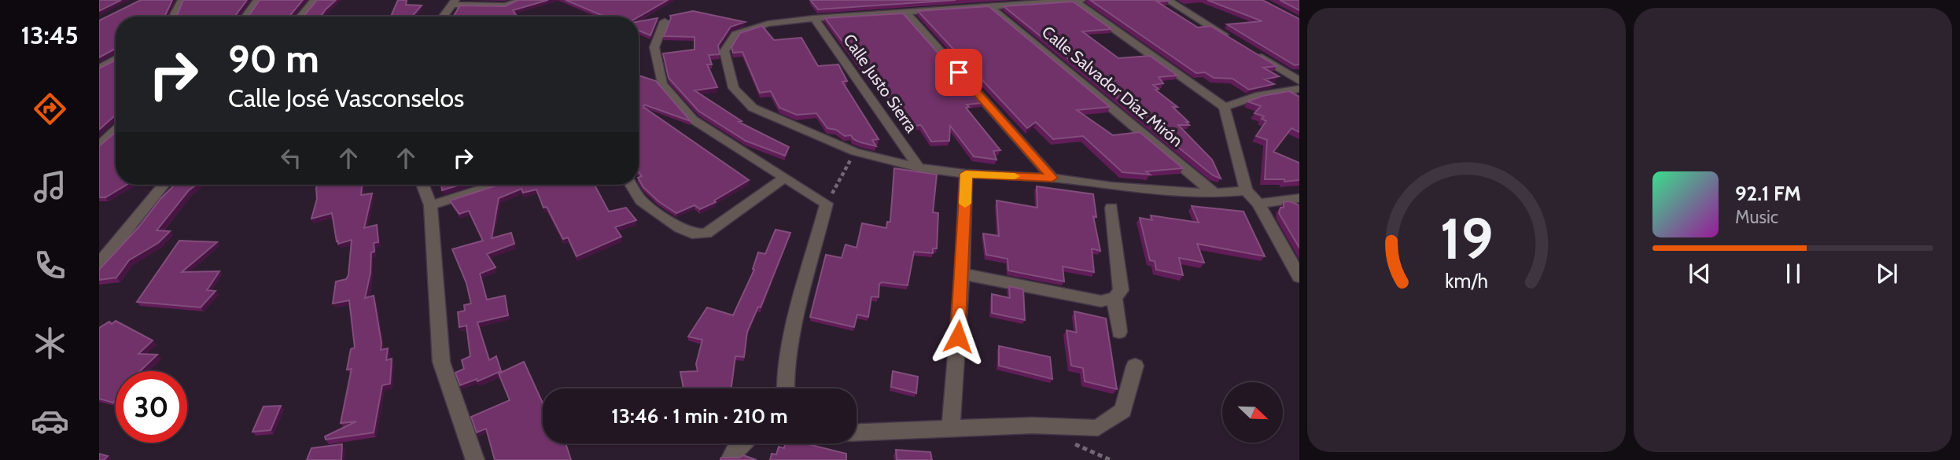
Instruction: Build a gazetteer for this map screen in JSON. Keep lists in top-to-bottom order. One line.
{"streets":{"street":["Calle Justo Sierra","Calle Salvador Díaz Mirón"]},"north":"bottom right","page":{"tabs":"13:45","turn":["90 m","Calle José Vasconselos"],"song":["92.1 FM","Music"],"limit":"30","trip":"13:46 · 1 min · 210 m","gauge":["19","km/h"]}}
